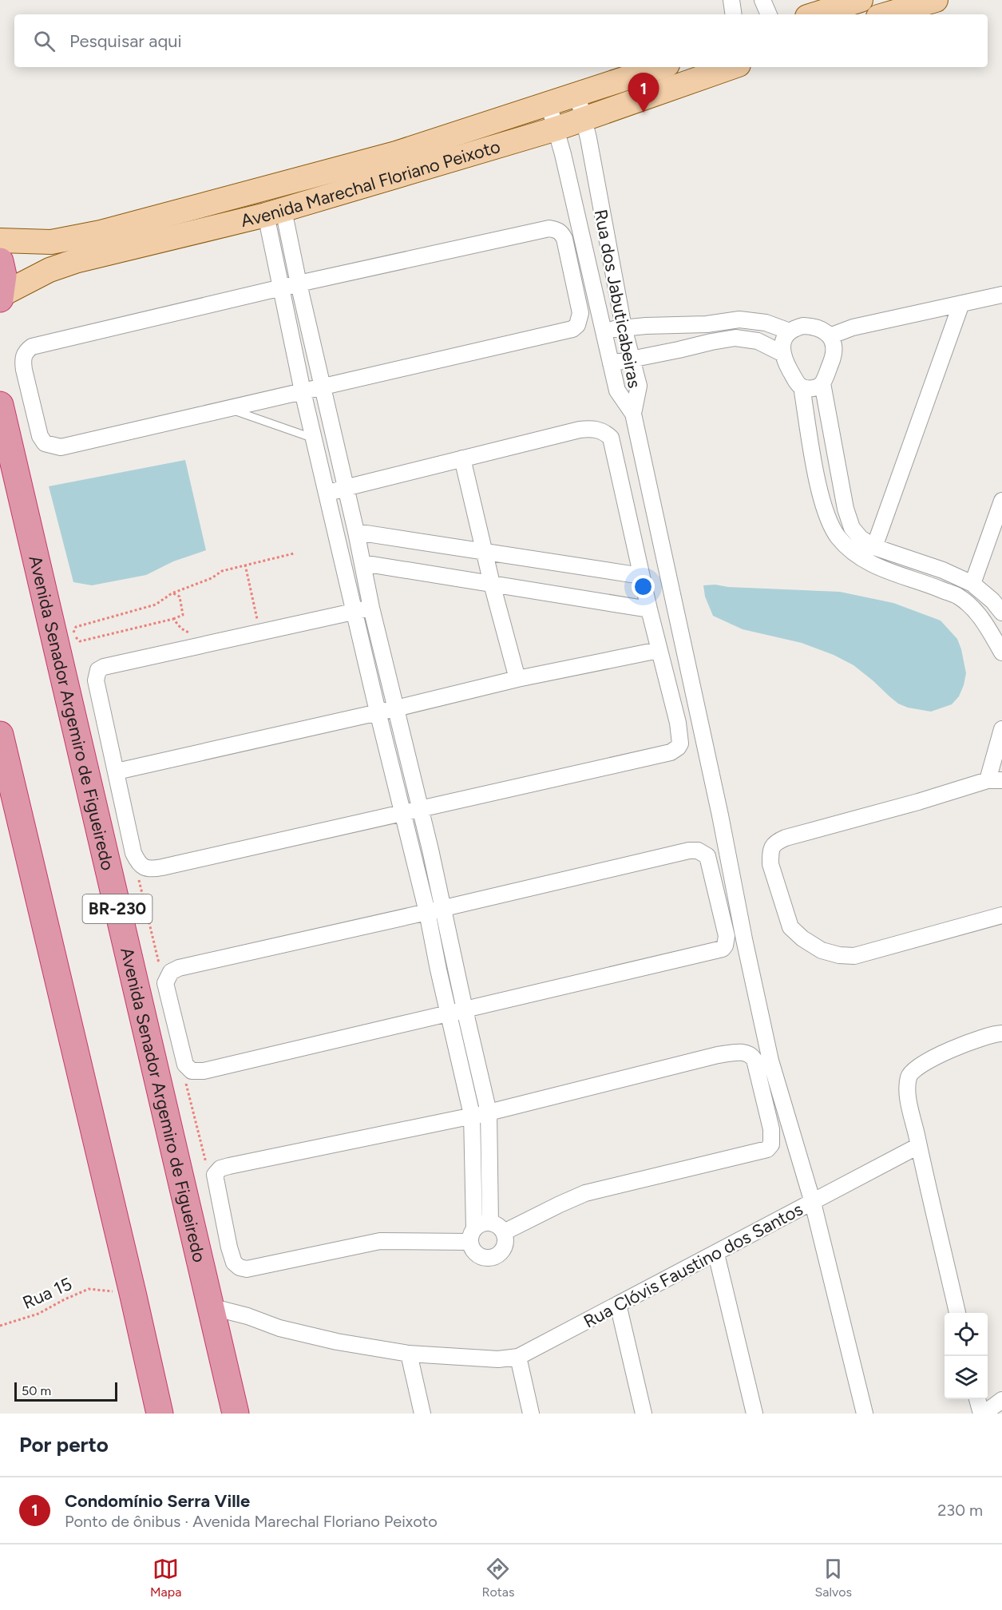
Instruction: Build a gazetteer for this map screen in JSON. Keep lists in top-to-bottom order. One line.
{"streets":{"highway":["Avenida Senador Argemiro de Figueiredo","BR-230"],"main road":["Avenida Marechal Floriano Peixoto"],"street":["Rua dos Jabuticabeiras","Rua Clóvis Faustino dos Santos"],"path":["Rua 15"]},"crossings":[["Avenida Marechal Floriano Peixoto","Rua dos Jabuticabeiras"]],"scale_bar":"50 m","page":{"search":"Pesquisar aqui","pins":"1","scale":"50 m","heading":"Por perto","list":[{"mark":"1","name":"Condomínio Serra Ville","note":"Ponto de ônibus · Avenida Marechal Floriano Peixoto","value":"230 m"}],"nav":["Mapa","Rotas","Salvos"]}}
